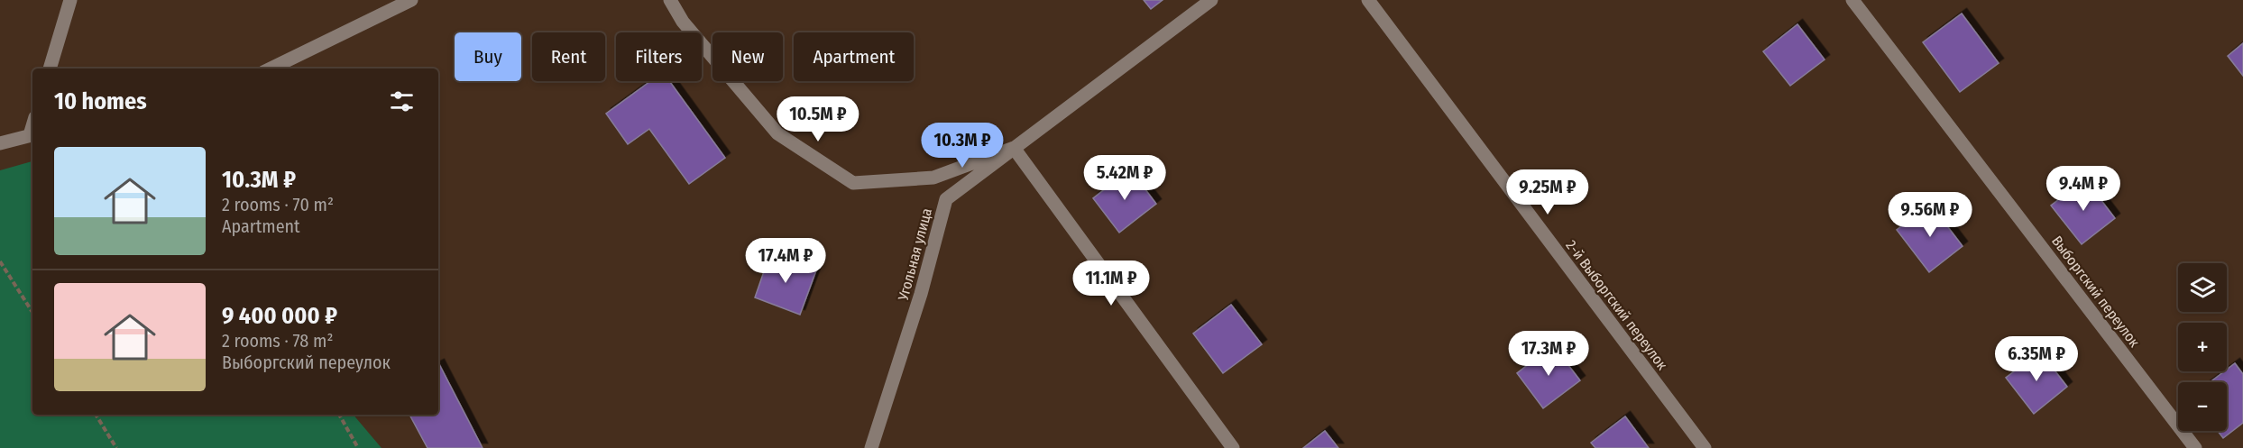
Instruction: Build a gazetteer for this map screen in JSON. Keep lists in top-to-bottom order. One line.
{"streets":{"street":["Угольная улица","Выборгский переулок","2-й Выборгский переулок"]},"page":{"chip":["Buy","Rent","Filters","New","Apartment"],"heading":"10 homes","price":["10.5M ₽","10.3M ₽","5.42M ₽","9.4M ₽","9.25M ₽","9.56M ₽","17.4M ₽","11.1M ₽","17.3M ₽","6.35M ₽"],"list":[{"name":"10.3M ₽","note":"2 rooms · 70 m² · Apartment"},{"name":"9 400 000 ₽","note":"2 rooms · 78 m² · Выборгский переулок"}],"map_buttons":["+","−"]}}
